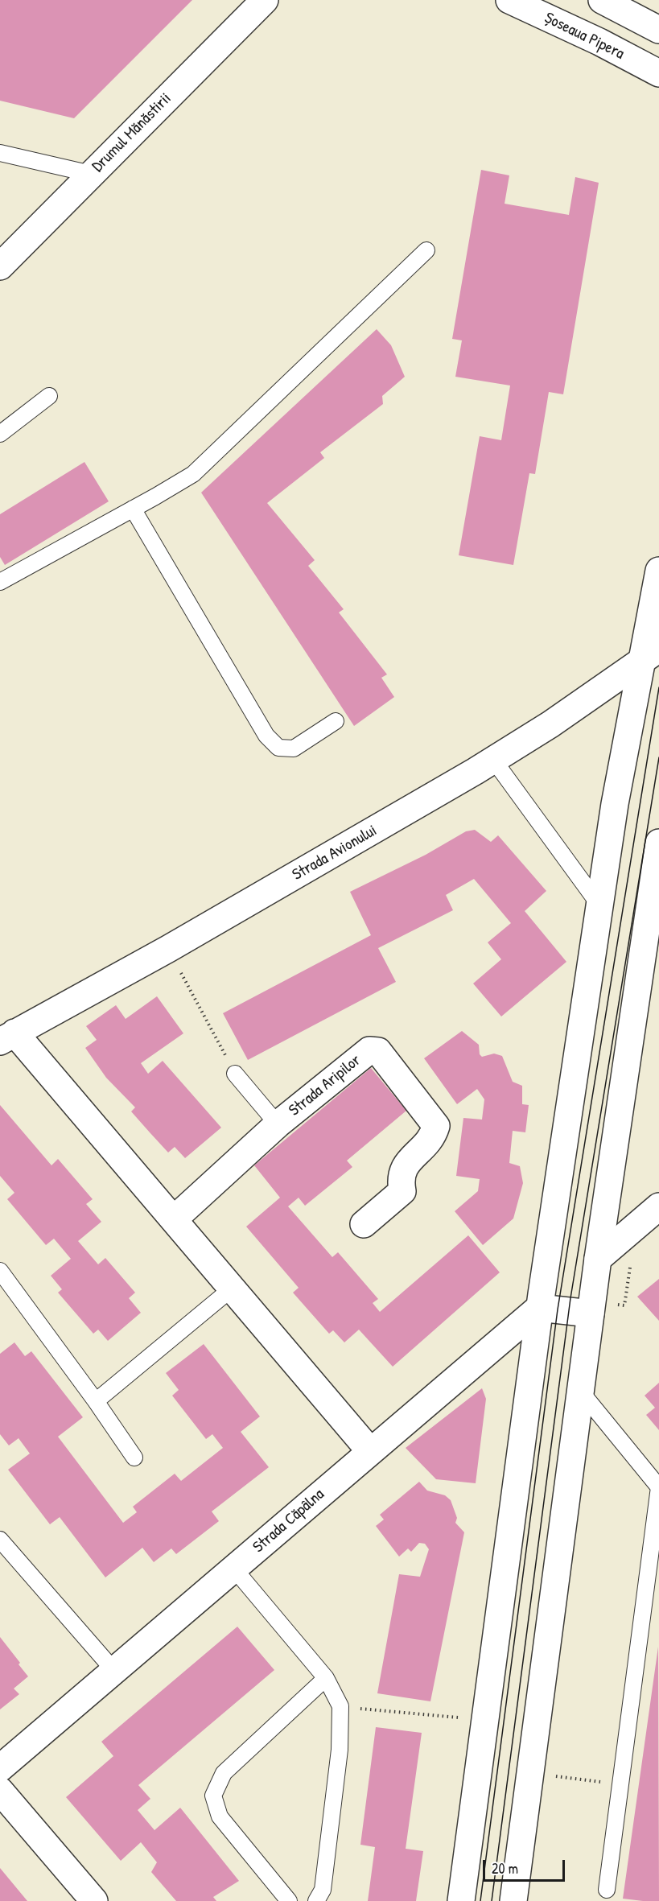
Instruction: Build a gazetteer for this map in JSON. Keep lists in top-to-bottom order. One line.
{"streets":{"street":["Șoseaua Pipera","Drumul Mănăstirii","Strada Avionului","Strada Aripilor","Strada Căpâlna"]},"scale_bar":"20 m"}
